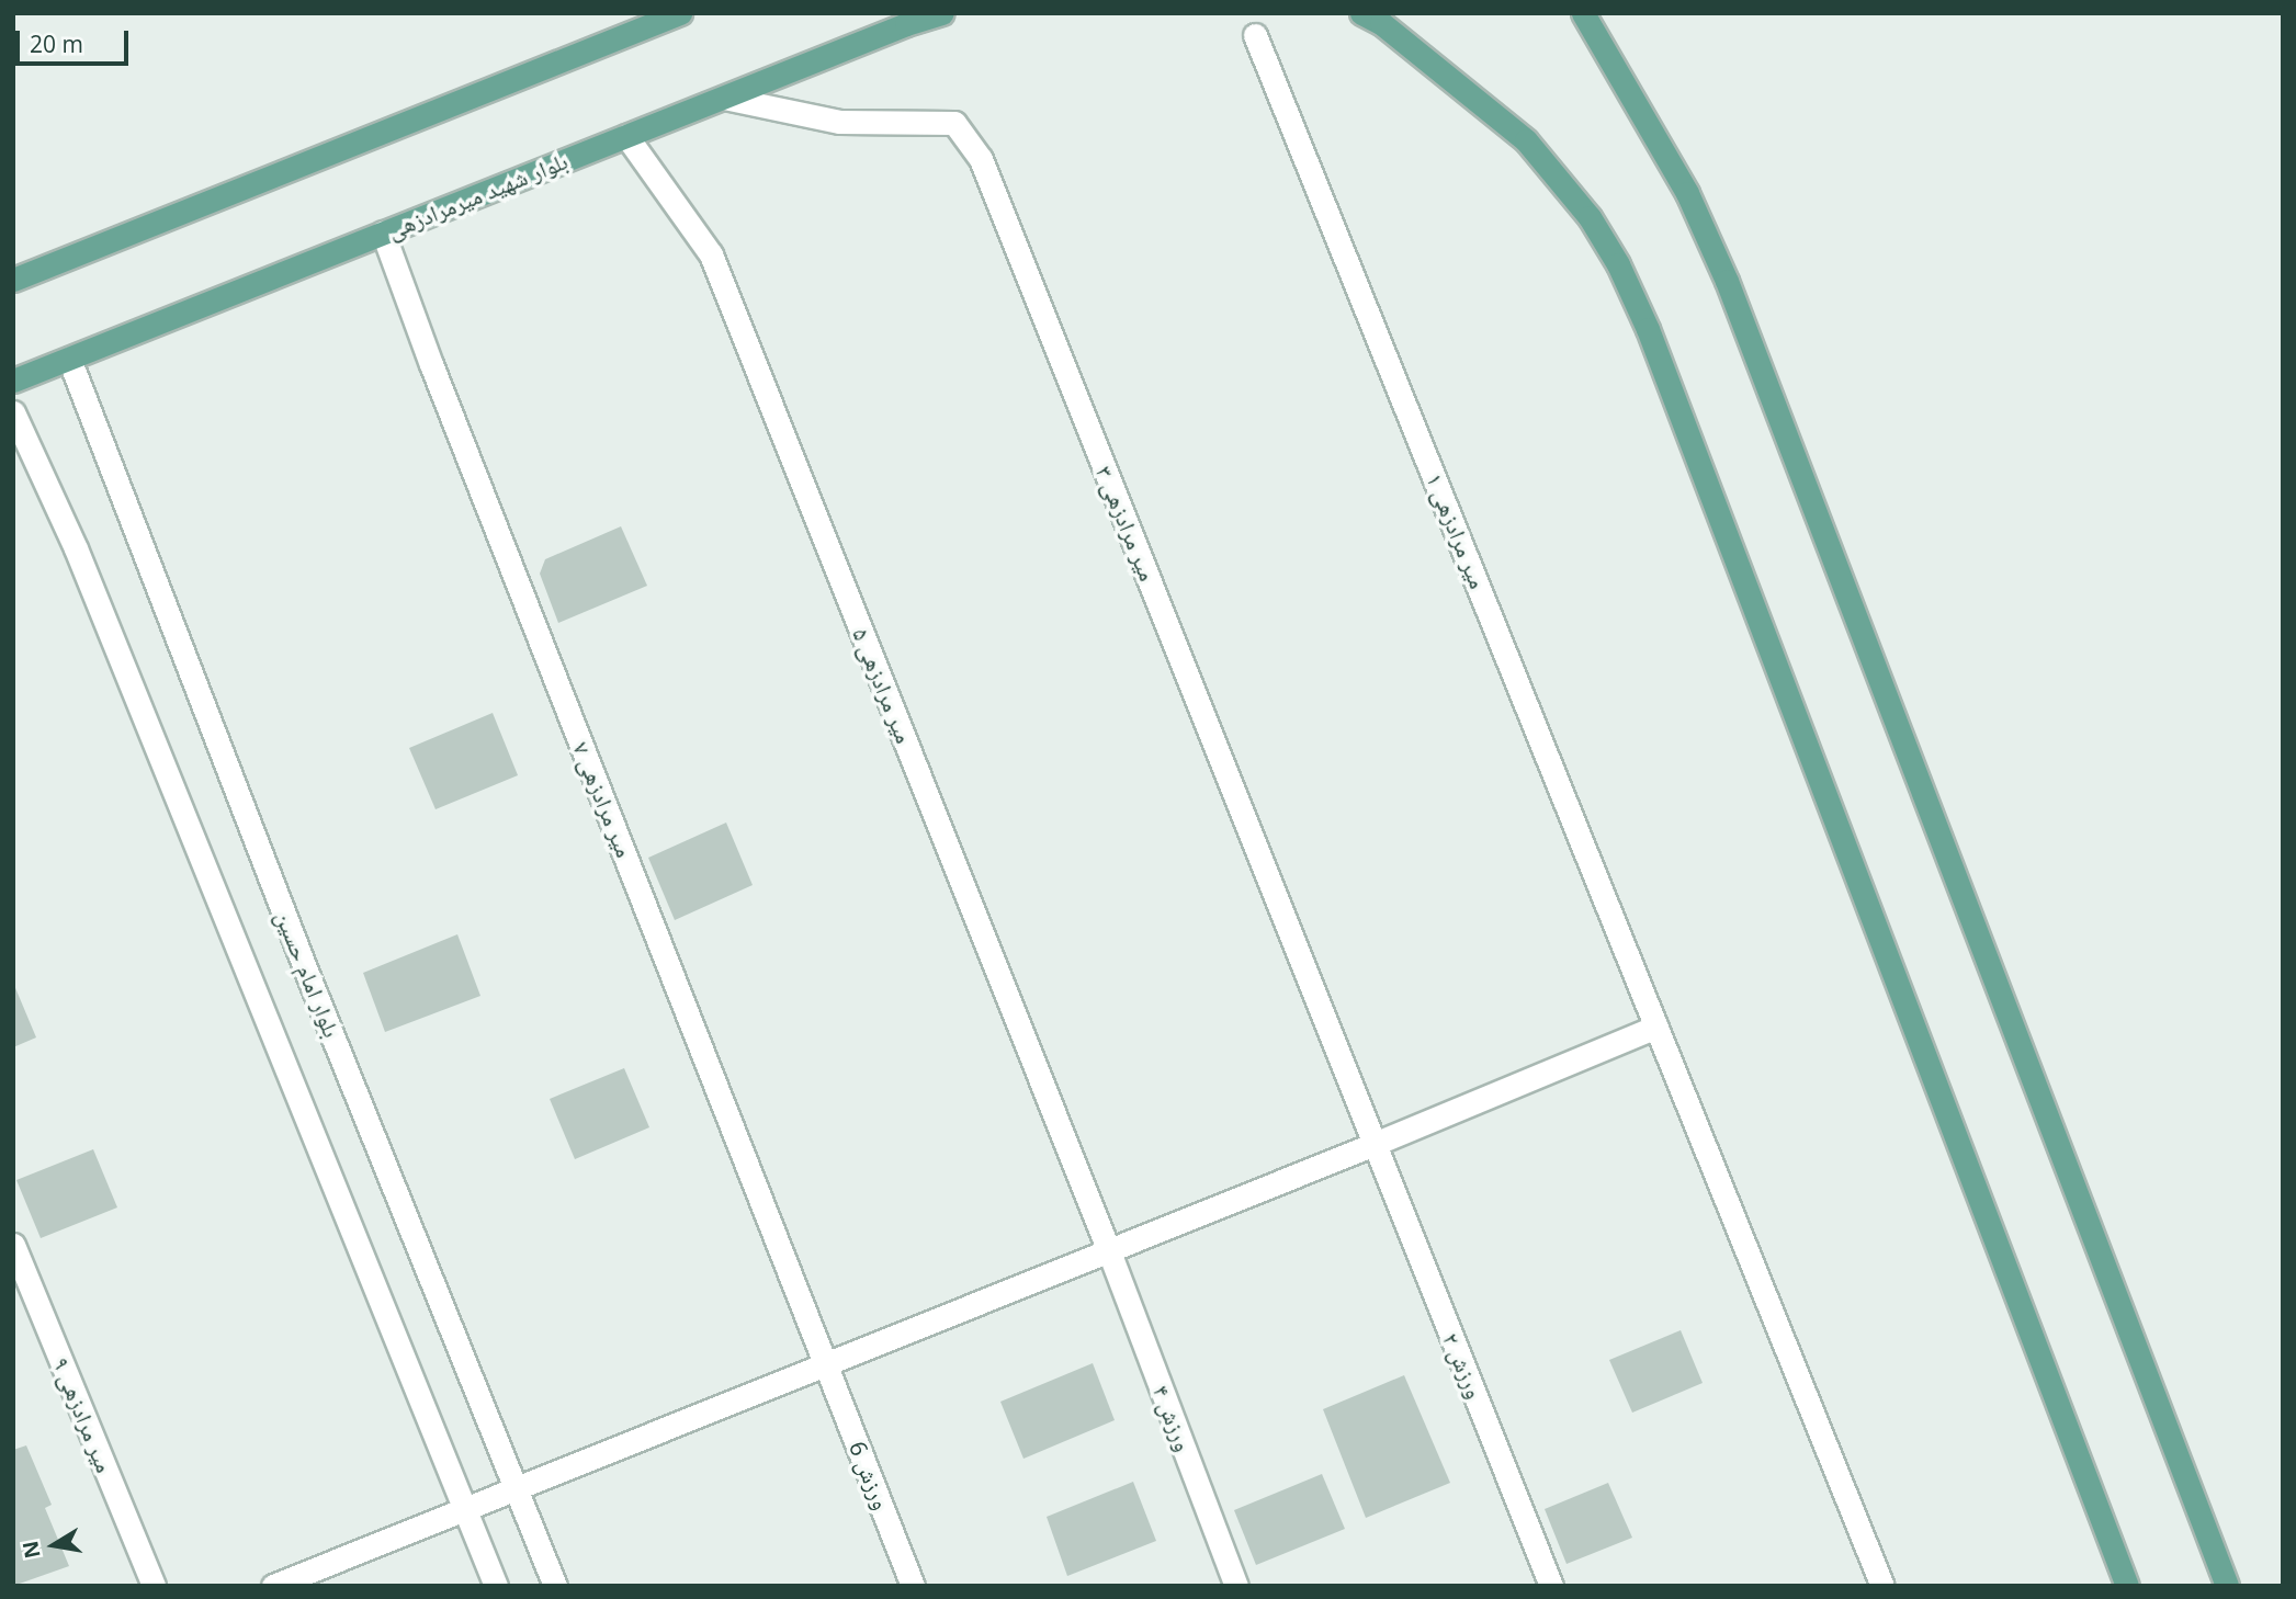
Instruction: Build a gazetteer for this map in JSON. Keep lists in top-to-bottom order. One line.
{"streets":{"main road":["بلوار شهید میرمرادزهی"],"street":["میر مرادزهی ۳","میر مرادزهی ۱","میر مرادزهی ۵","میر مرادزهی ۷","بلوار امام حسین","ورزش ۲","میر مرادزهی ۹","ورزش ۴","ورزش 6"]},"crossings":[["بلوار شهید میرمرادزهی","میر مرادزهی ۳"],["بلوار شهید میرمرادزهی","میر مرادزهی ۵"],["بلوار شهید میرمرادزهی","میر مرادزهی ۷"],["بلوار شهید میرمرادزهی","بلوار امام حسین"],["میر مرادزهی ۳","ورزش ۲"],["میر مرادزهی ۵","ورزش ۴"],["میر مرادزهی ۷","ورزش 6"]],"scale_bar":"20 m","north":"left"}
